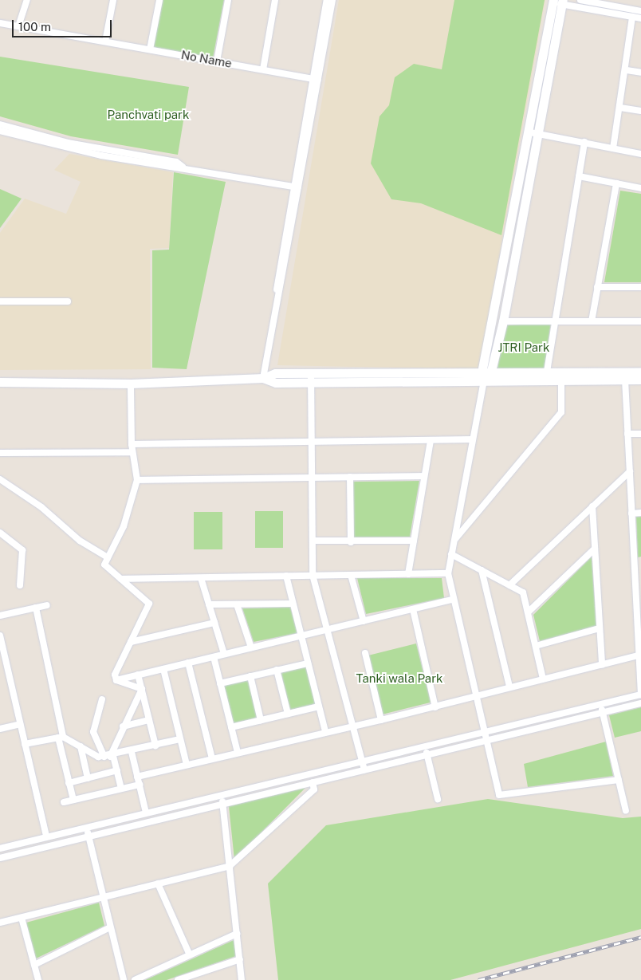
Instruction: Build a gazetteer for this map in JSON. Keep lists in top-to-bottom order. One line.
{"streets":{"street":["No Name"]},"parks":["Panchvati park","JTRI Park","Tanki wala Park"],"scale_bar":"100 m"}
